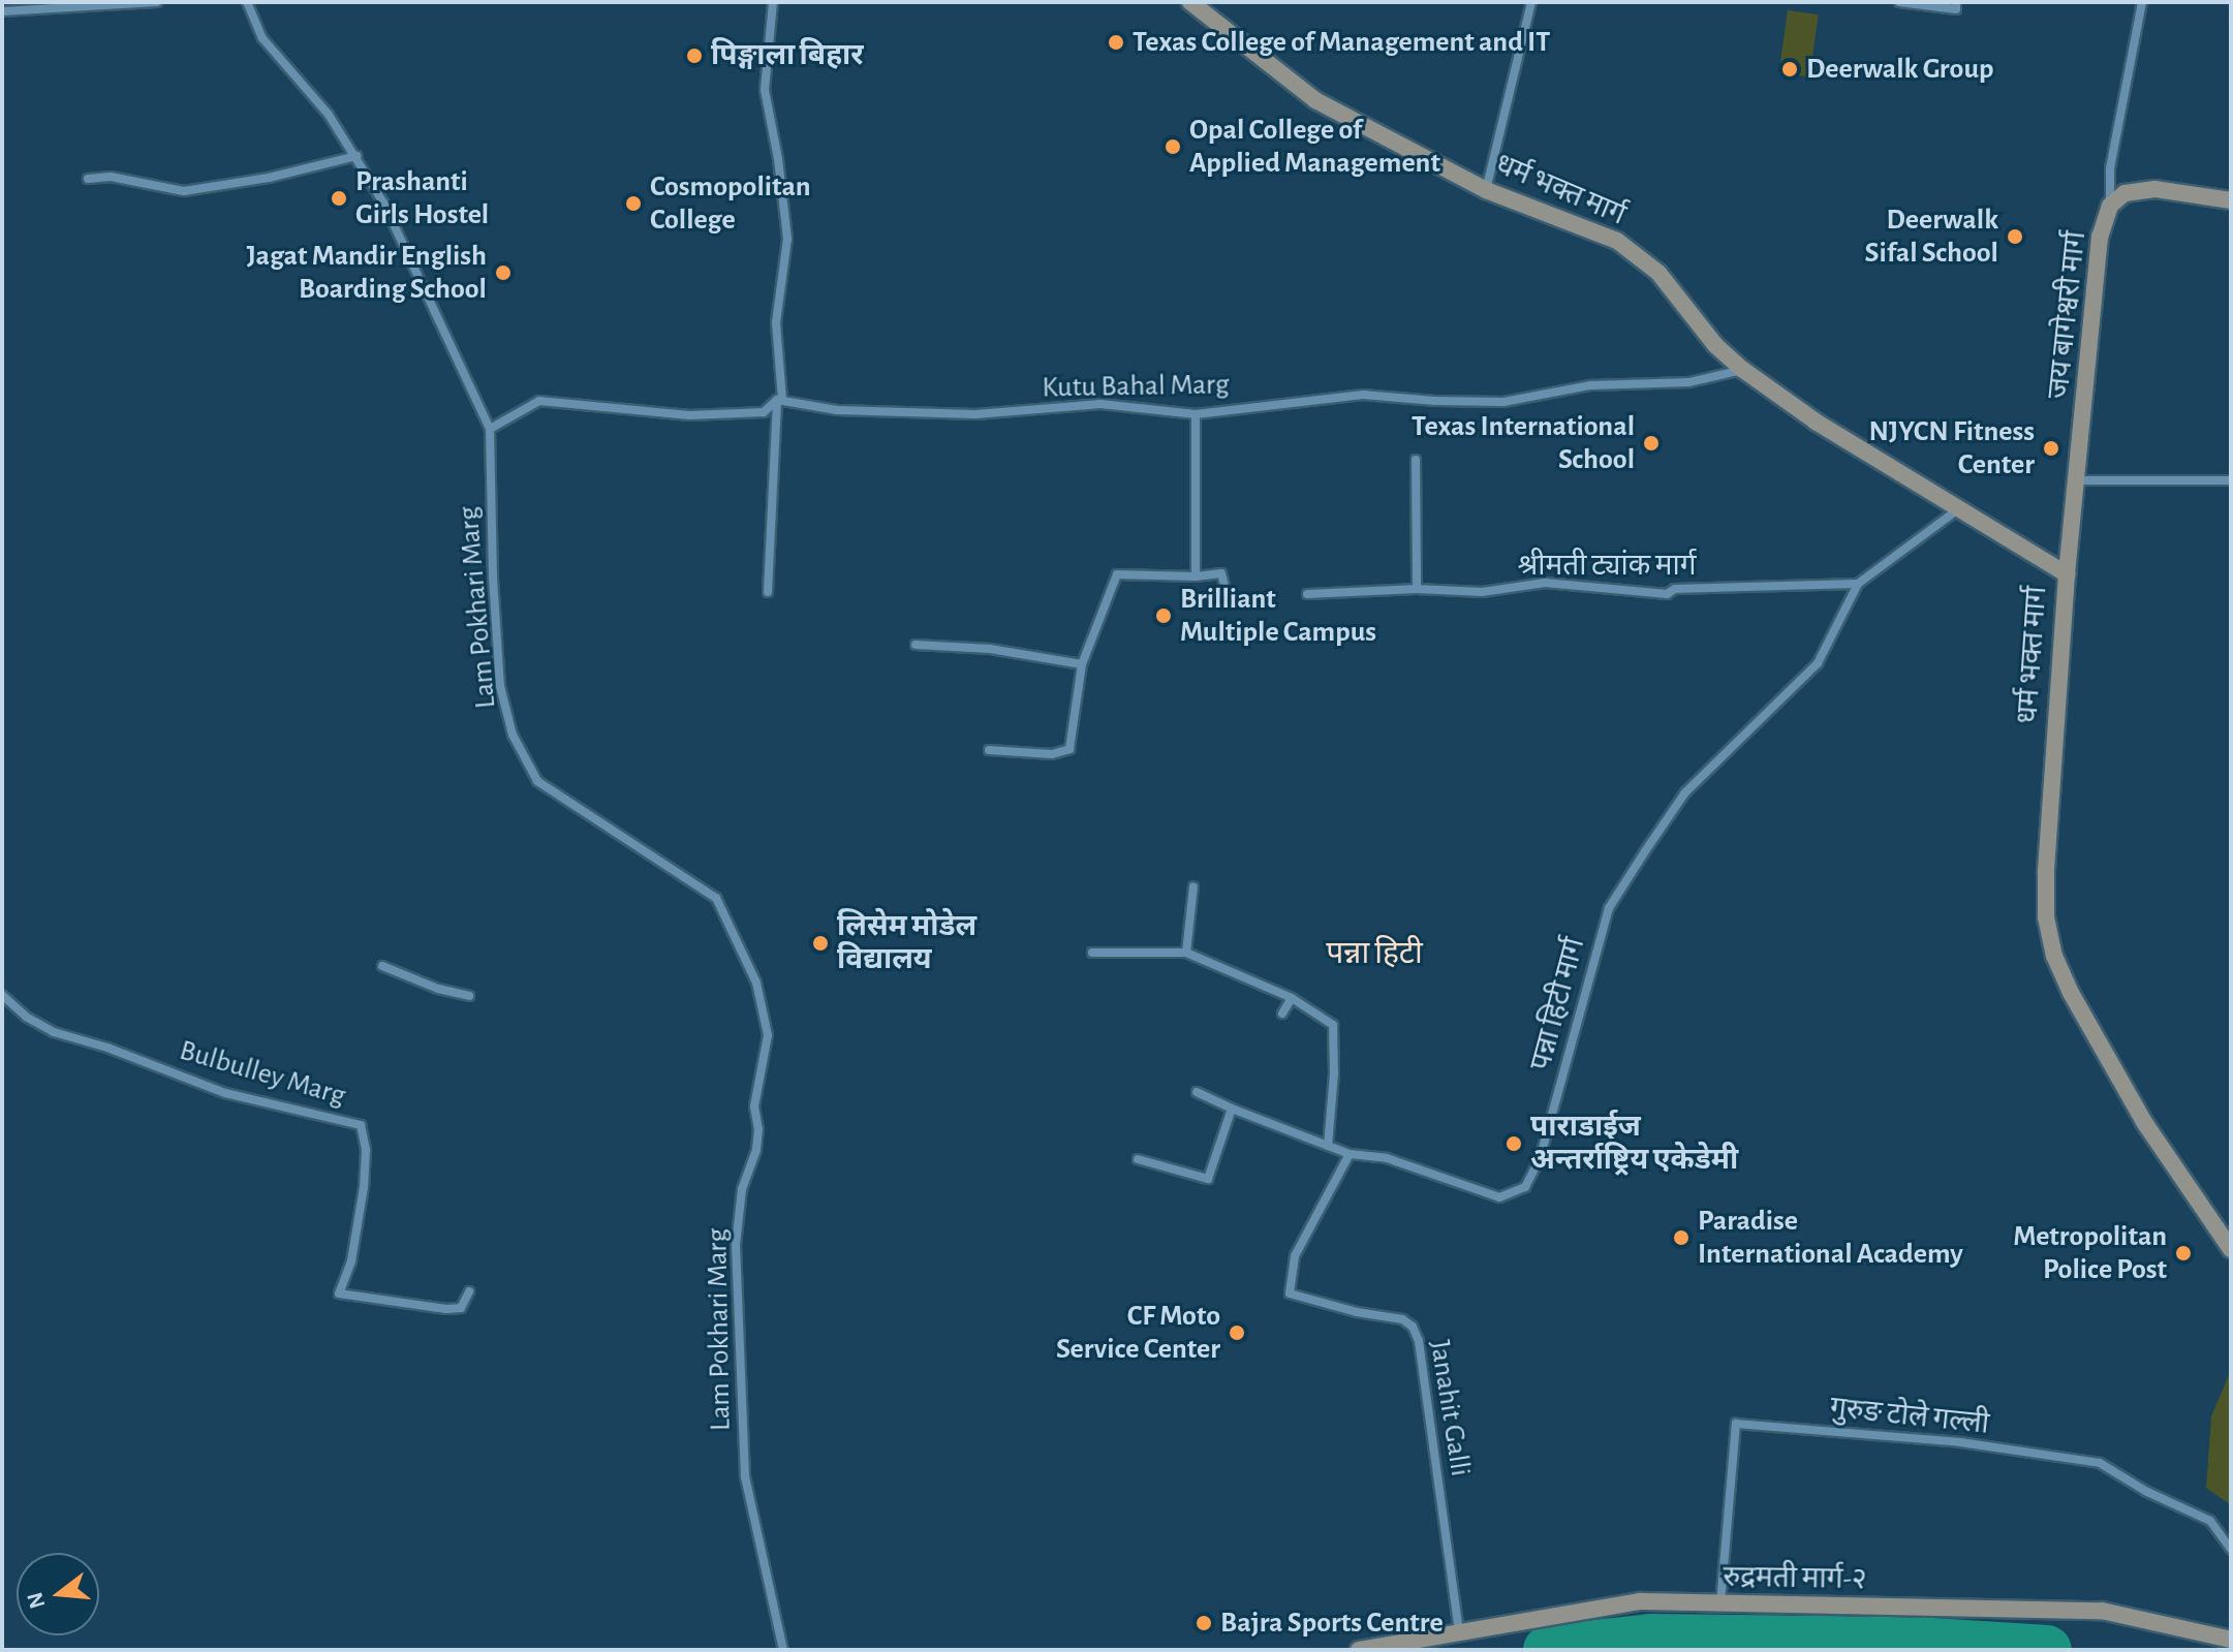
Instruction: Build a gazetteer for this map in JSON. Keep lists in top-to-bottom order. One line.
{"streets":{"main road":["धर्म भक्त मार्ग","जय बागेश्वरी मार्ग","रुद्रमती मार्ग-२"],"street":["Kutu Bahal Marg","श्रीमती ट्यांक मार्ग","Lam Pokhari Marg","पन्ना हिटी मार्ग","Bulbulley Marg","Janahit Galli","गुरुङ टोले गल्ली"]},"crossings":[["धर्म भक्त मार्ग","जय बागेश्वरी मार्ग"],["धर्म भक्त मार्ग","Kutu Bahal Marg"],["धर्म भक्त मार्ग","पन्ना हिटी मार्ग"],["श्रीमती ट्यांक मार्ग","पन्ना हिटी मार्ग"],["पन्ना हिटी मार्ग","Janahit Galli"],["Janahit Galli","रुद्रमती मार्ग-२"],["गुरुङ टोले गल्ली","रुद्रमती मार्ग-२"]],"districts":["पन्ना हिटी"],"places":["Texas College of Management and IT","पिङ्गाला बिहार","Deerwalk Group","Opal College of Applied Management","Prashanti Girls Hostel","Cosmopolitan College","Deerwalk Sifal School","Jagat Mandir English Boarding School","Texas International School","NJYCN Fitness Center","Brilliant Multiple Campus","लिसेम मोडेल विद्यालय","पाराडाईज अन्तर्राष्ट्रिय एकेडेमी","Paradise International Academy","Metropolitan Police Post","CF Moto Service Center","Bajra Sports Centre"],"north":"left"}
